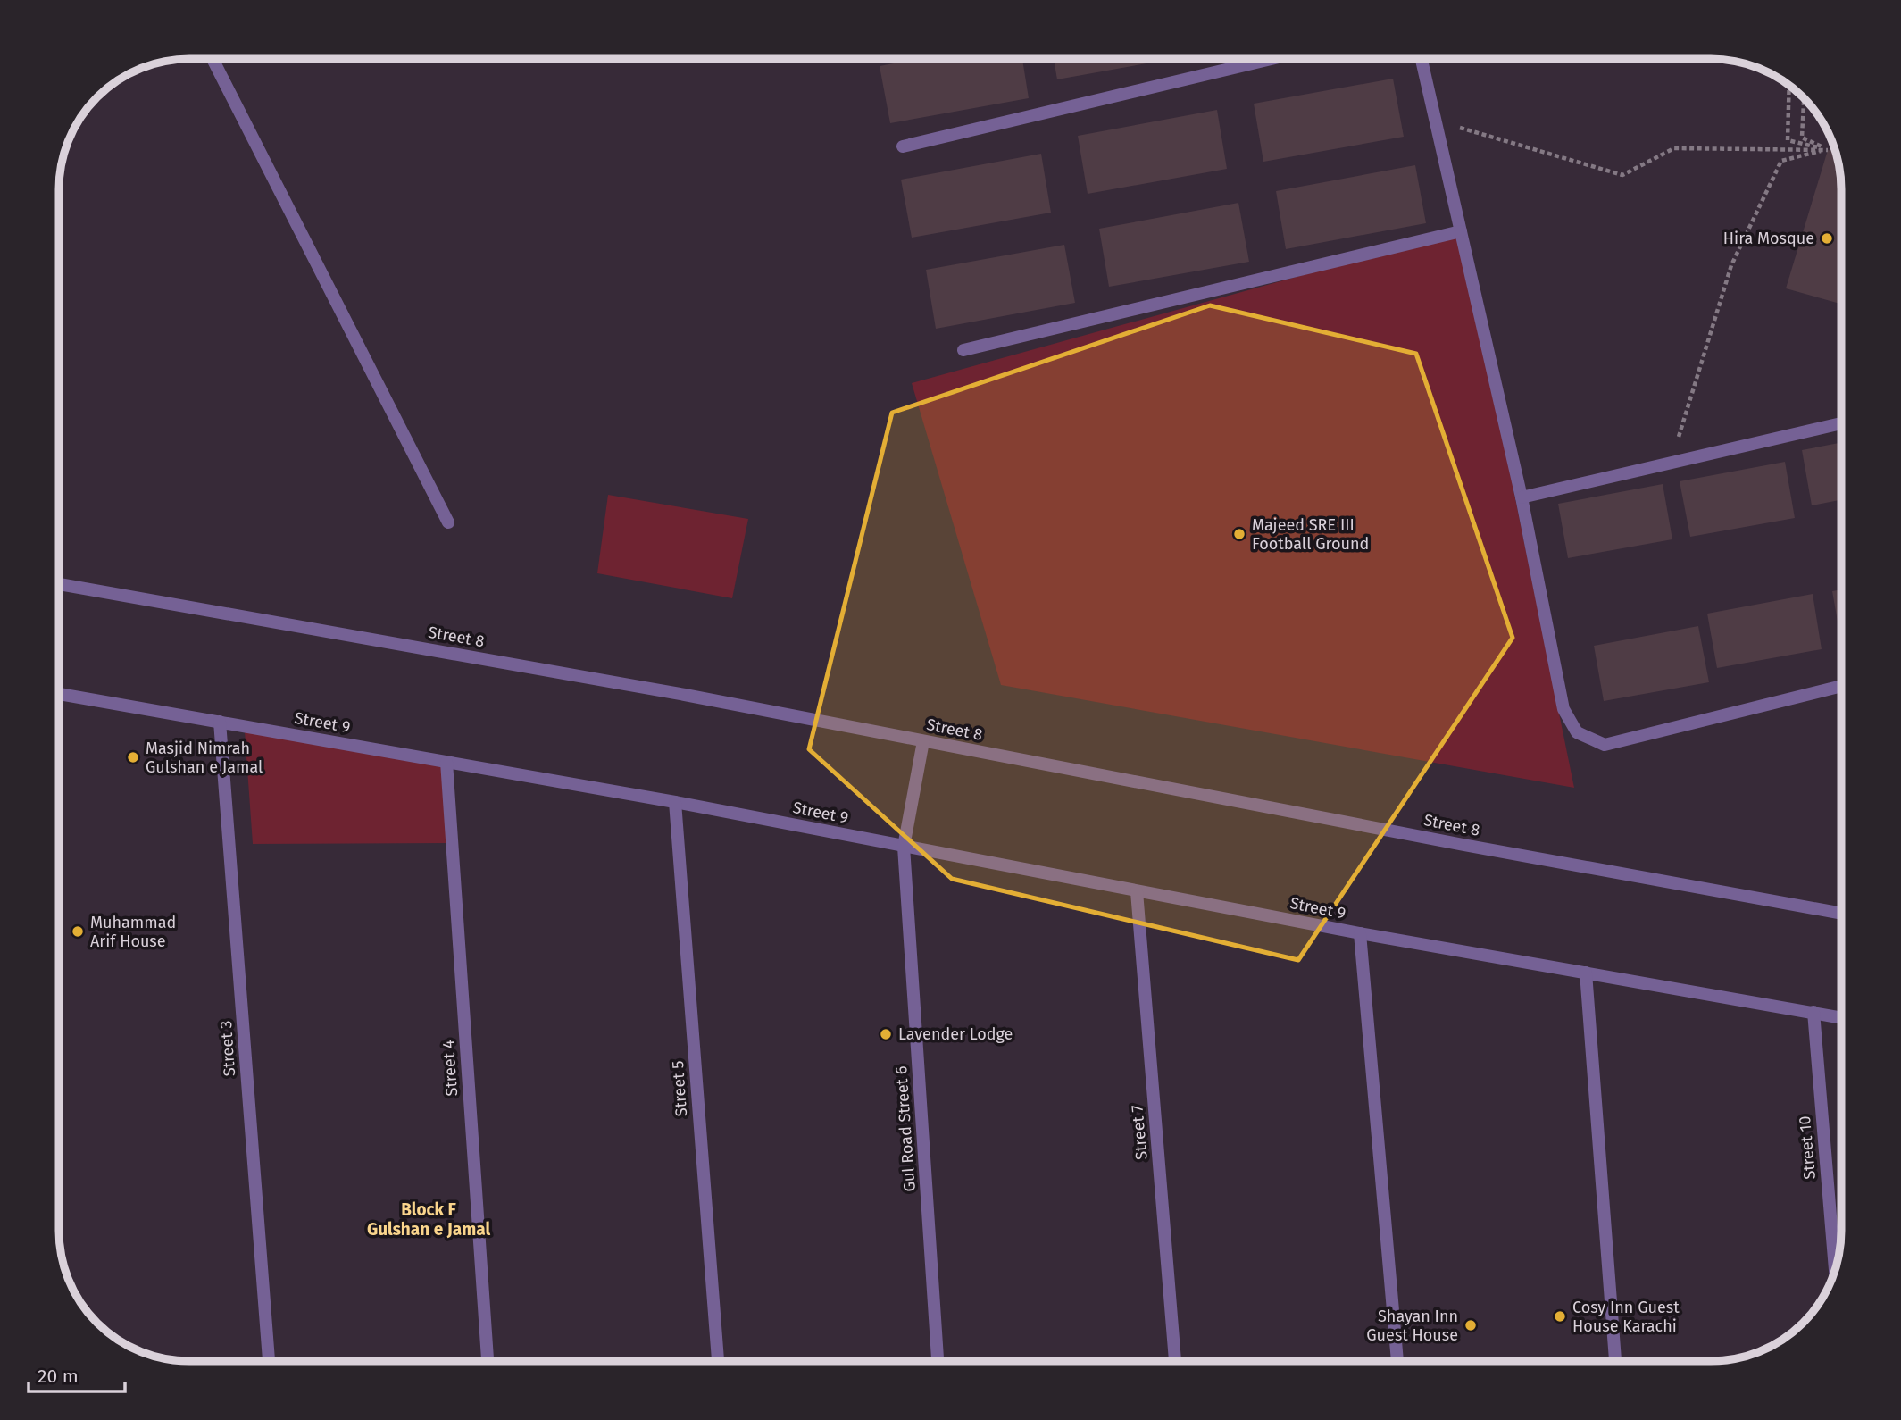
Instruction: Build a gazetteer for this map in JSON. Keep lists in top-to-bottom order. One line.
{"streets":{"street":["Street 8","Street 9","Street 3","Street 4","Street 5","Gul Road Street 6","Street 7","Street 10"]},"crossings":[["Street 8","Gul Road Street 6"],["Street 9","Street 3"],["Street 9","Street 4"],["Street 9","Street 5"],["Street 9","Gul Road Street 6"],["Street 9","Street 7"],["Street 9","Street 10"]],"districts":["Block F Gulshan e Jamal"],"places":["Hira Mosque","Majeed SRE III Football Ground","Masjid Nimrah Gulshan e Jamal","Muhammad Arif House","Lavender Lodge","Cosy Inn Guest House Karachi","Shayan Inn Guest House"],"scale_bar":"20 m"}
